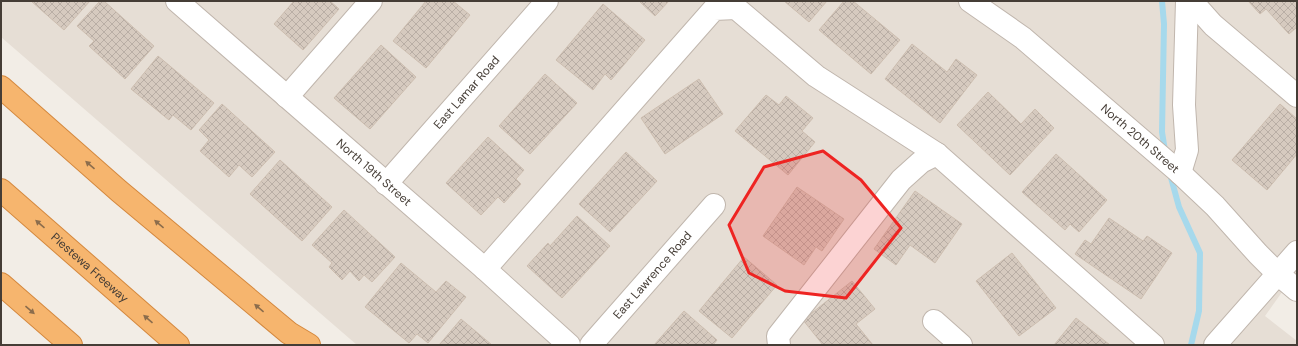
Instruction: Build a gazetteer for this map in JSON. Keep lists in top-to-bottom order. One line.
{"streets":{"highway":["Piestewa Freeway"],"street":["East Lamar Road","North 20th Street","North 19th Street","East Lawrence Road"]},"crossings":[["East Lamar Road","North 19th Street"]]}
